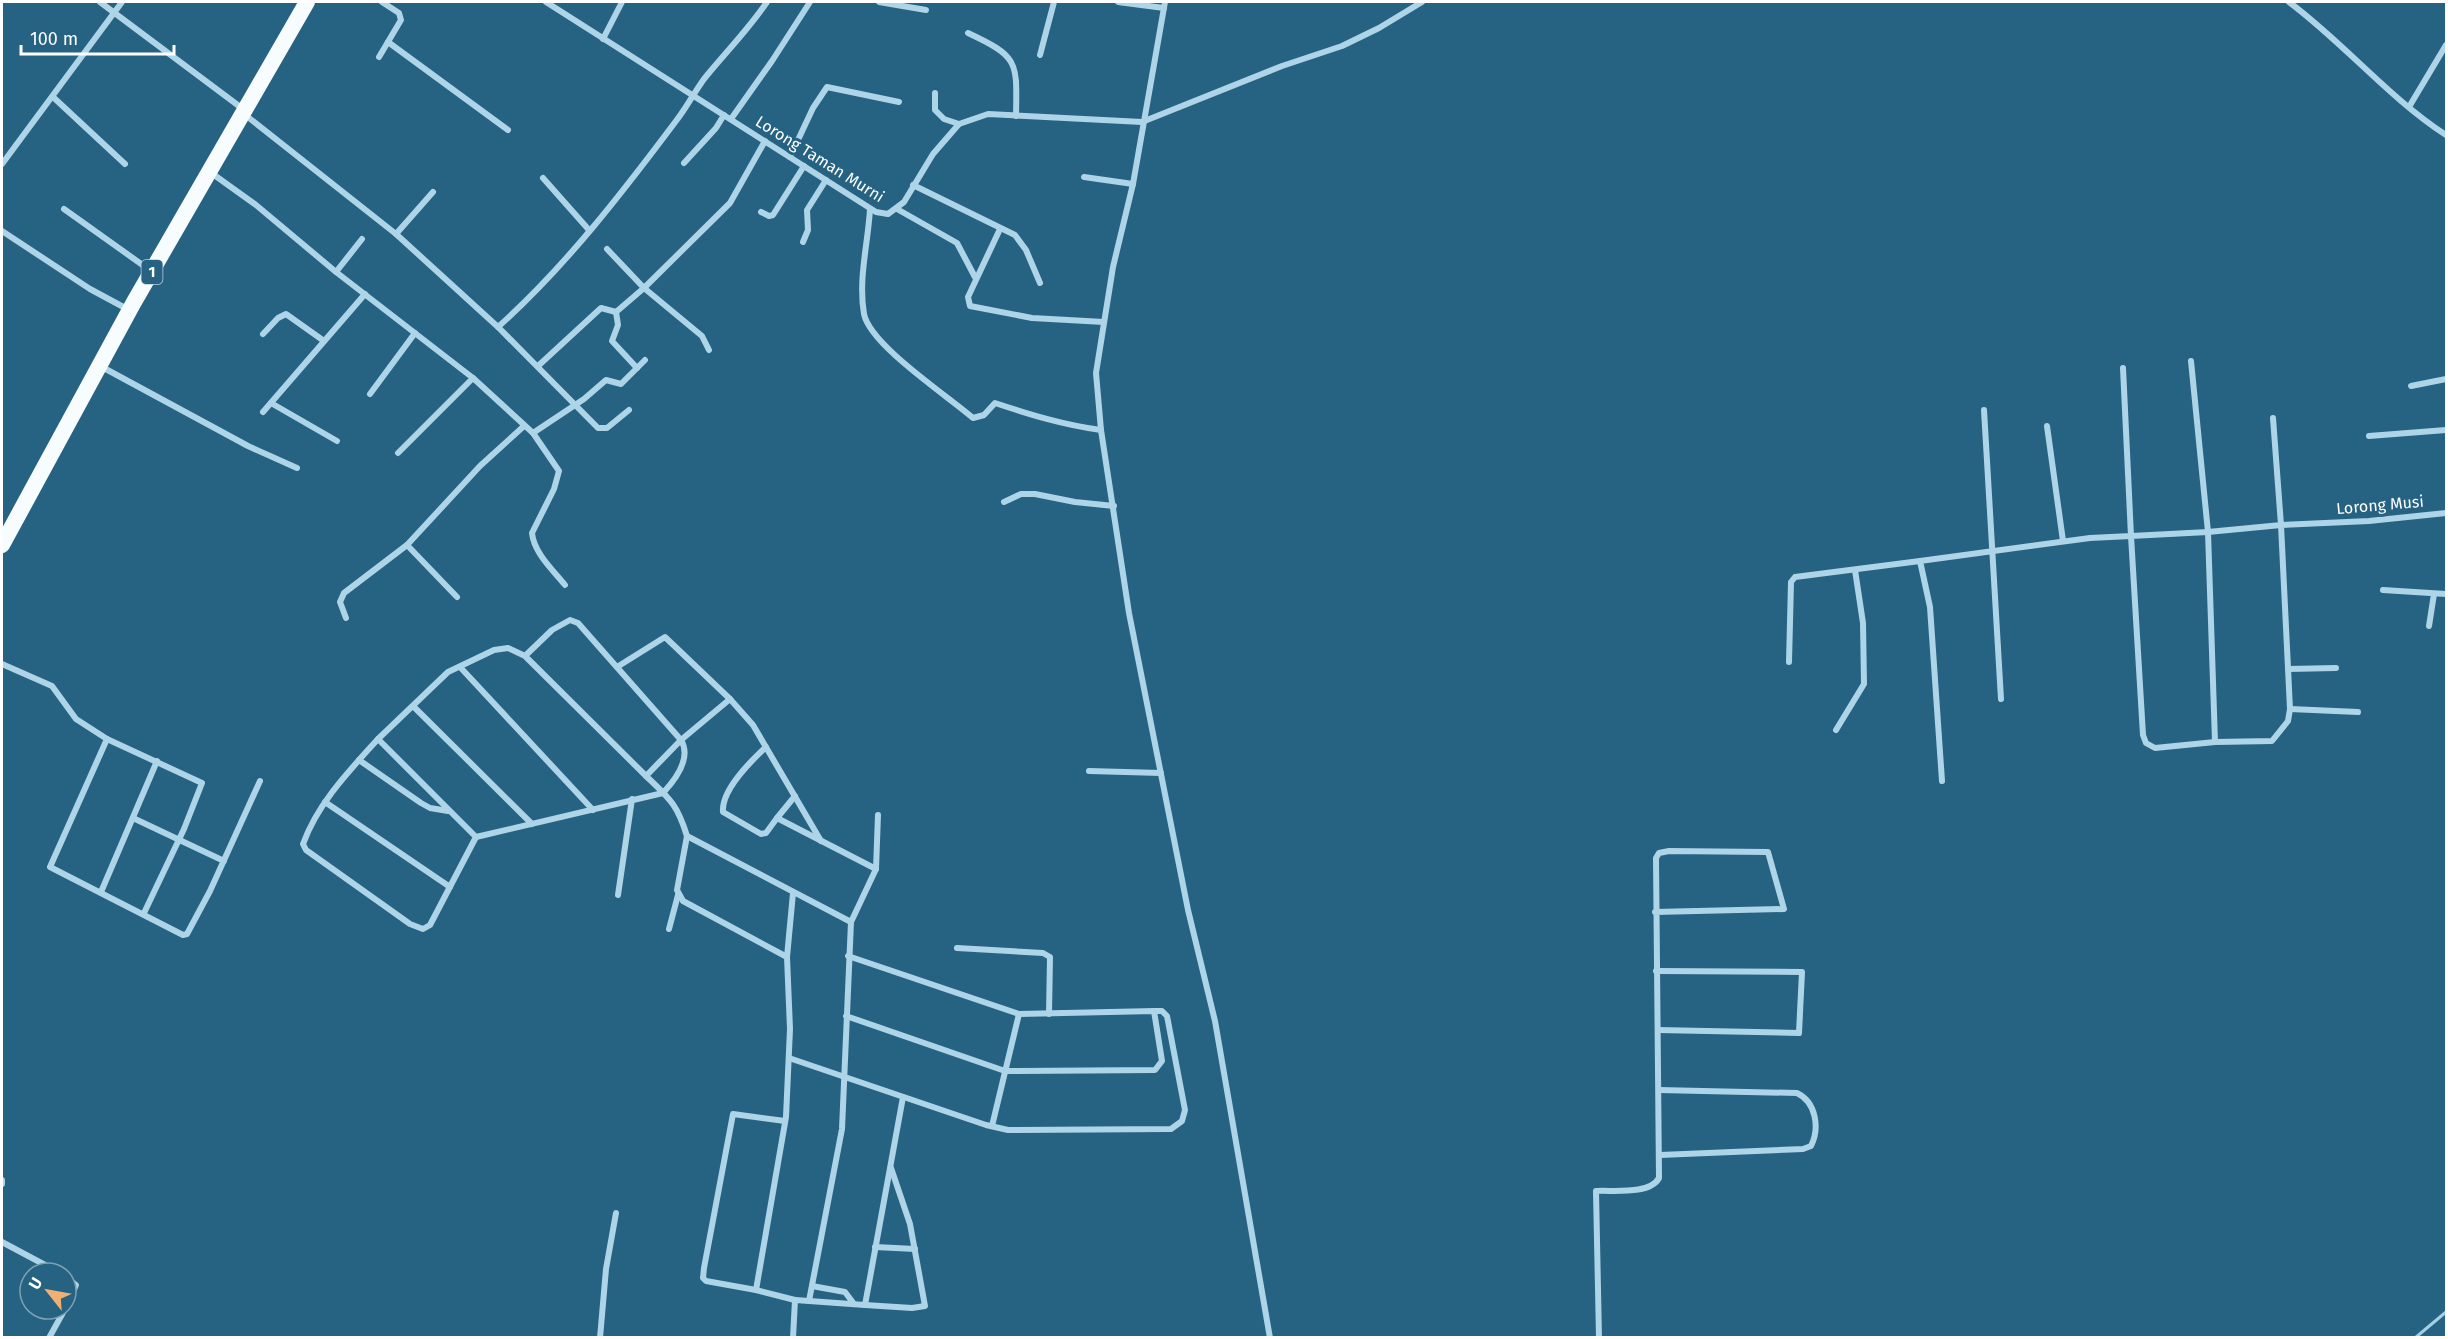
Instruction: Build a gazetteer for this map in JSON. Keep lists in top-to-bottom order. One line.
{"streets":{"highway":["1"],"street":["Lorong Taman Murni","Lorong Musi"]},"scale_bar":"100 m","north":"top left"}
